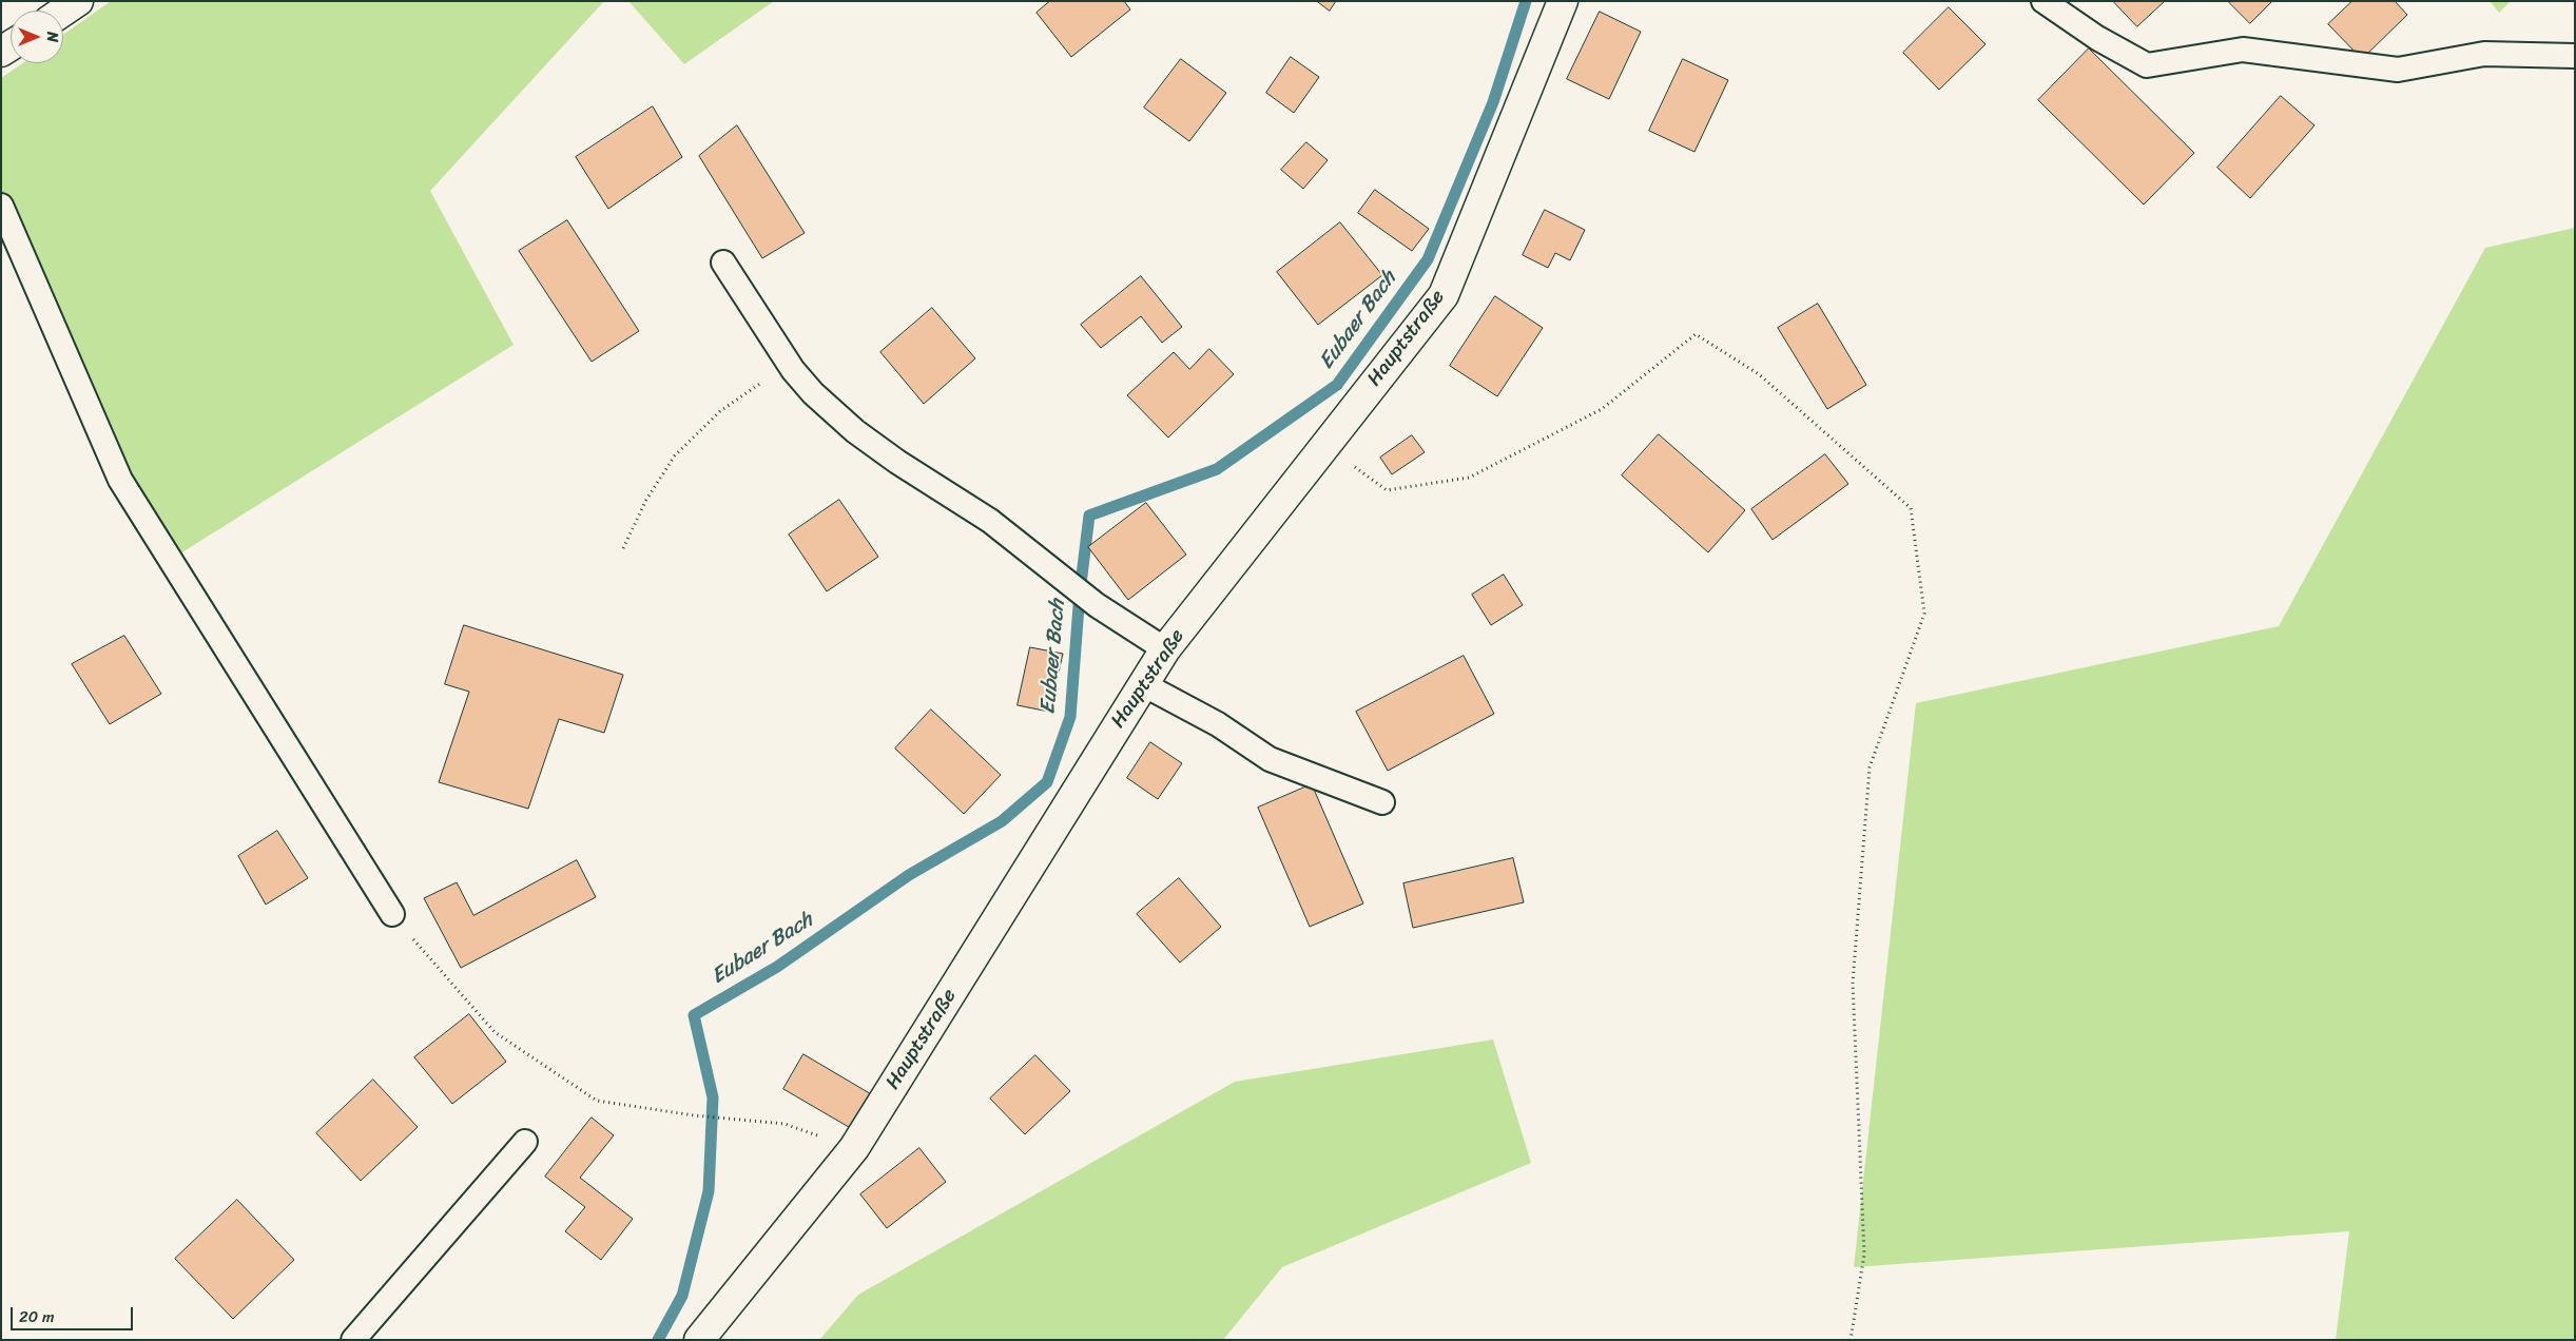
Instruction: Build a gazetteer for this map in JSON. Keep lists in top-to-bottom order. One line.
{"streets":{"street":["Hauptstraße"]},"water":["Eubaer Bach"],"scale_bar":"20 m","north":"right"}
